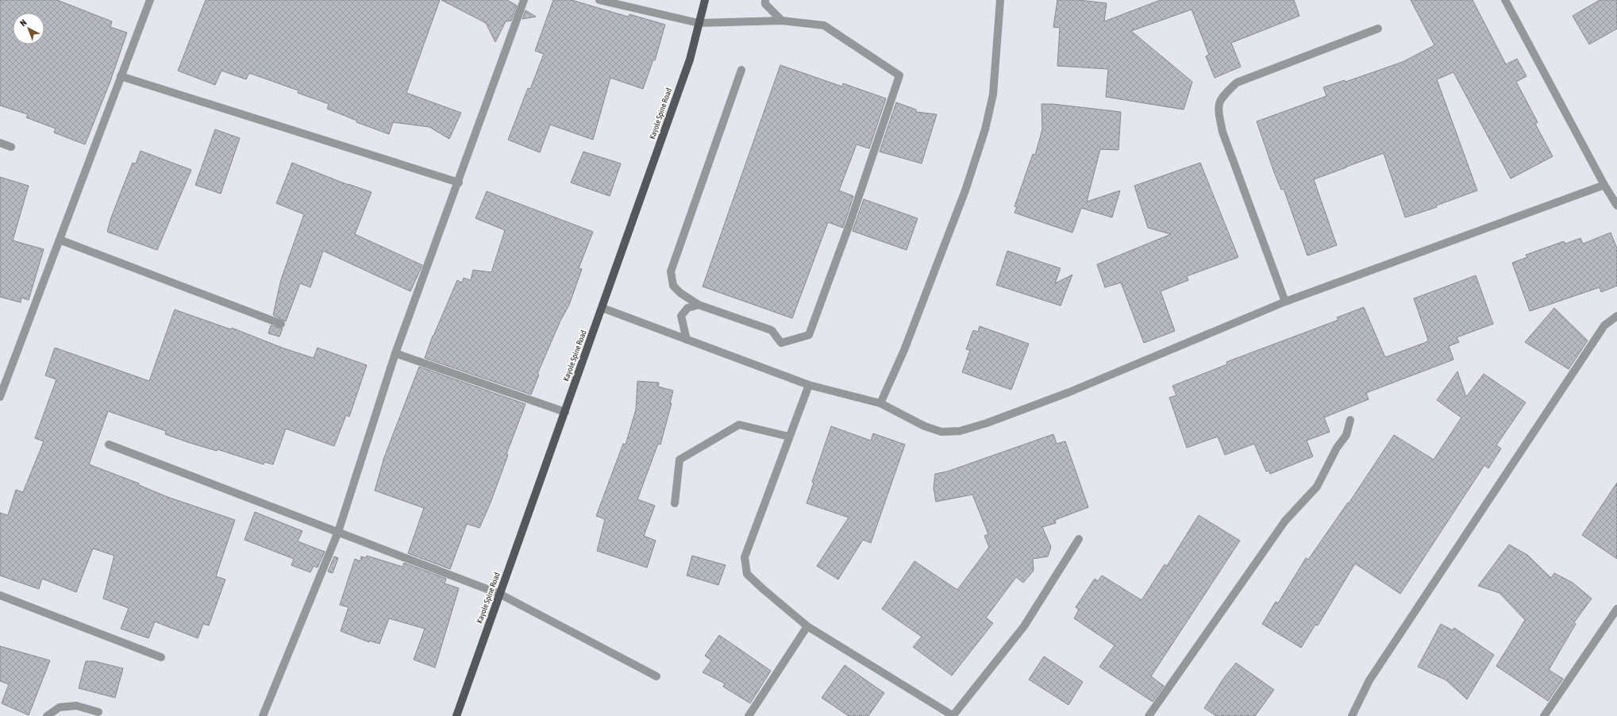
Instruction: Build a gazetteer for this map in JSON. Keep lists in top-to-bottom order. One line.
{"streets":{"main road":["Kayole Spine Road"]},"north":"top left"}
